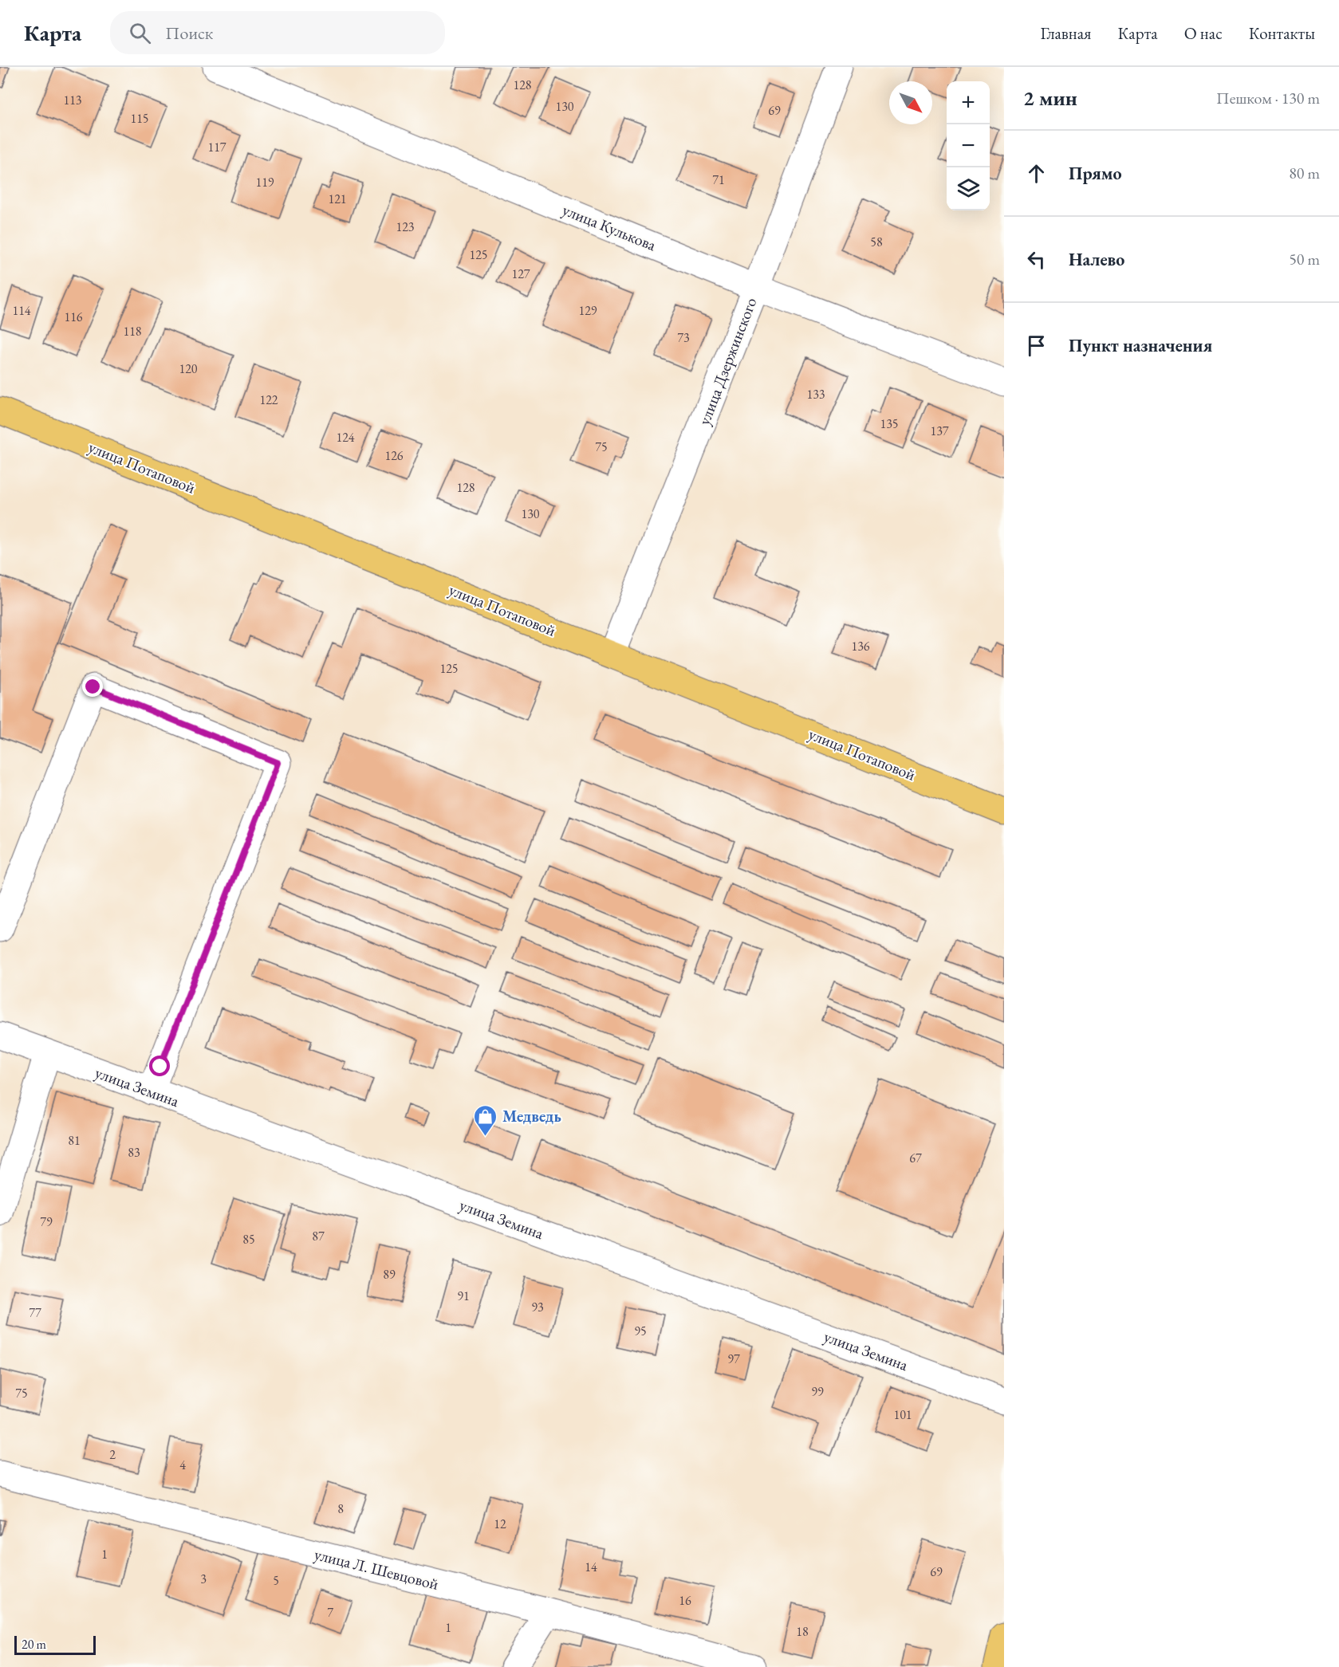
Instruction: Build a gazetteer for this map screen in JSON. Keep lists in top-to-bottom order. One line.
{"streets":{"main road":["улица Потаповой"],"street":["улица Кулькова","улица Дзержинского","улица Земина","улица Л. Шевцовой"]},"crossings":[["улица Кулькова","улица Дзержинского"],["улица Дзержинского","улица Потаповой"]],"places":{"shop":["Медведь"]},"house_numbers":["128","113","130","69","115","117","71","119","121","123","58","125","127","114","129","116","118","73","120","133","122","135","137","124","75","126","128","130","136","125","81","83","67","79","87","85","89","91","93","77","95","97","99","75","101","2","4","8","12","1","14","69","3","5","16","7","1","18"],"scale_bar":"20 m","north":"bottom right","page":{"header":"Карта","search":"Поиск","nav":["Главная","Карта","О нас","Контакты"],"heading":["2 мин","Пешком · 130 m"],"map_buttons":["+","−"],"list":[["Прямо","80 m"],["Налево","50 m"],"Пункт назначения"],"scale":"20 m"}}
